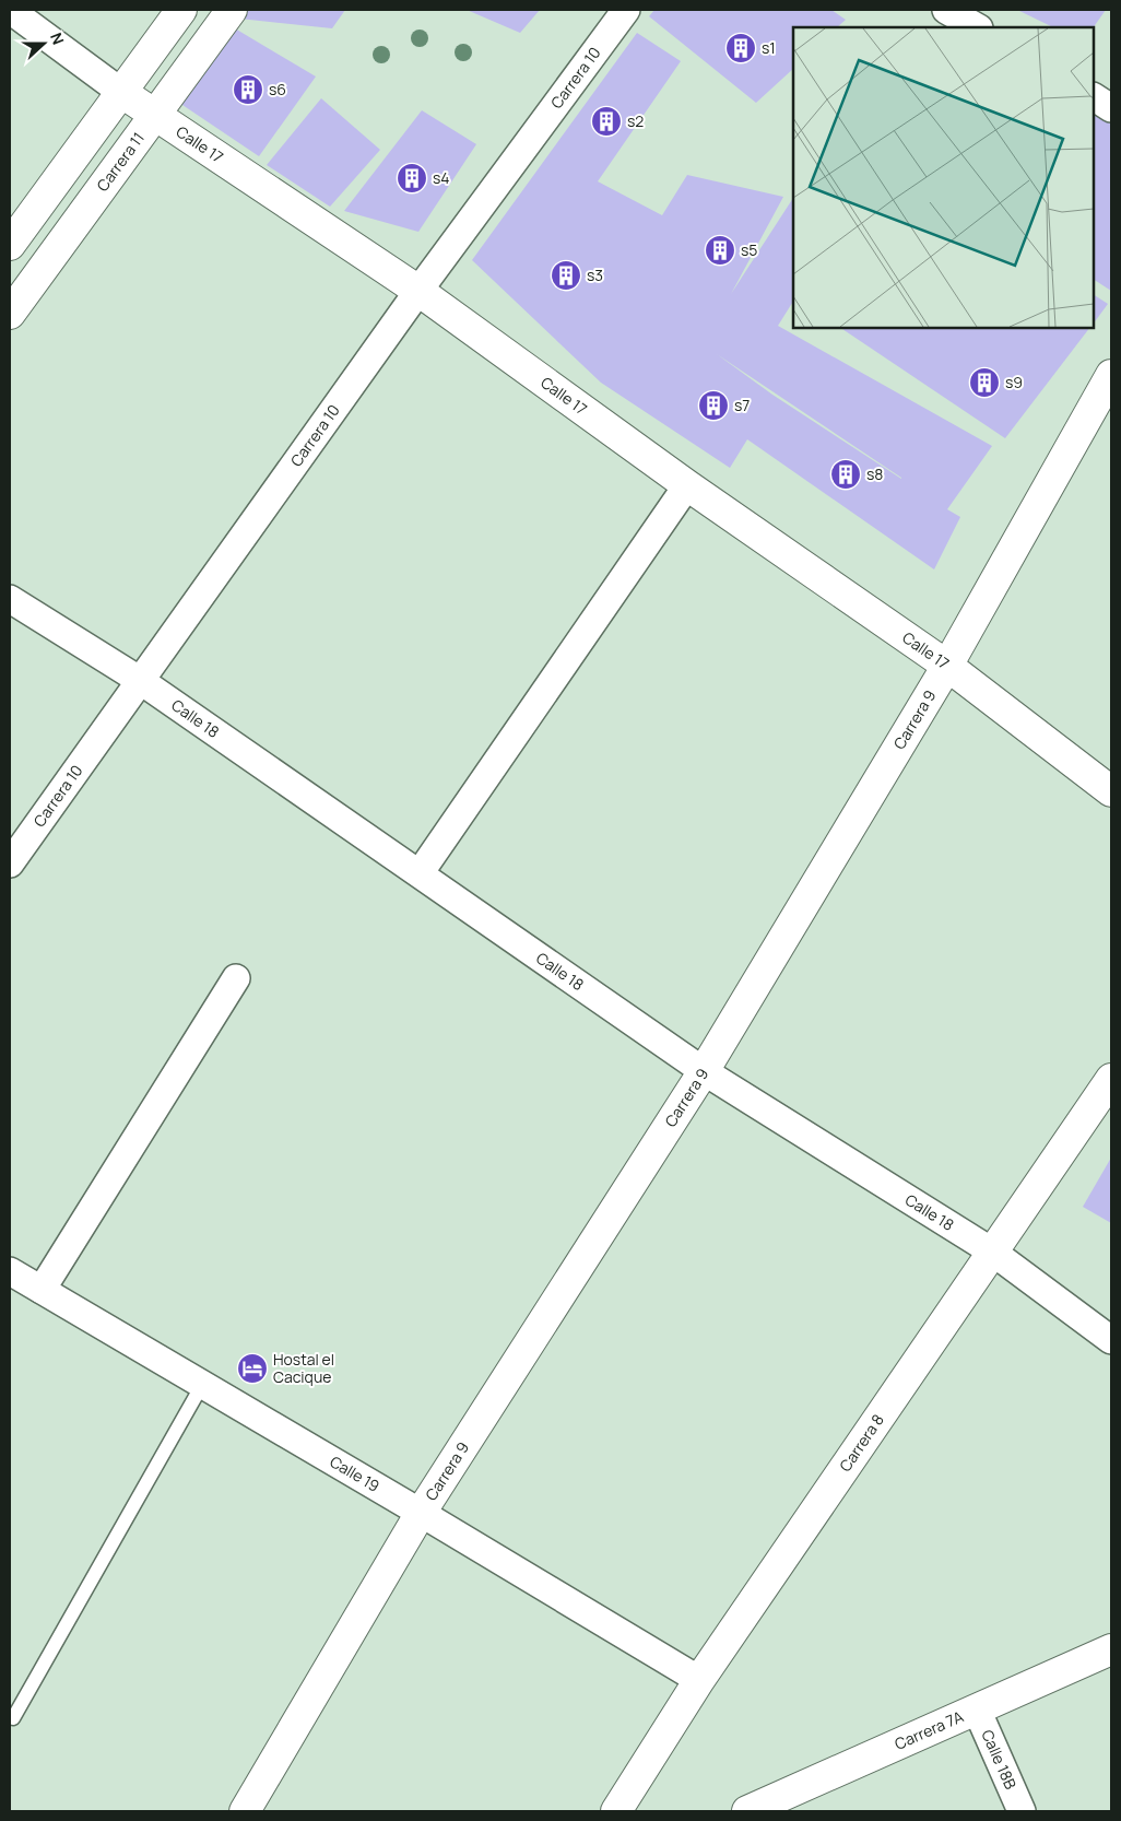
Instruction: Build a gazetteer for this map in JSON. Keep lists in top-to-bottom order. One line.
{"streets":{"street":["Carrera 10","Calle 17","Carrera 11","Calle 18","Carrera 9","Carrera 8","Calle 19","Carrera 7A","Calle 18B"]},"crossings":[["Carrera 10","Calle 17"],["Carrera 10","Calle 18"],["Calle 17","Carrera 11"],["Calle 17","Carrera 9"],["Calle 18","Carrera 9"],["Calle 18","Carrera 8"],["Carrera 9","Calle 19"],["Carrera 8","Calle 19"],["Carrera 7A","Calle 18B"]],"places":{"building":["s1","s6","s2","s4","s5","s3","s9","s7","s8"],"hotel":["Hostal el Cacique"]},"north":"right"}
